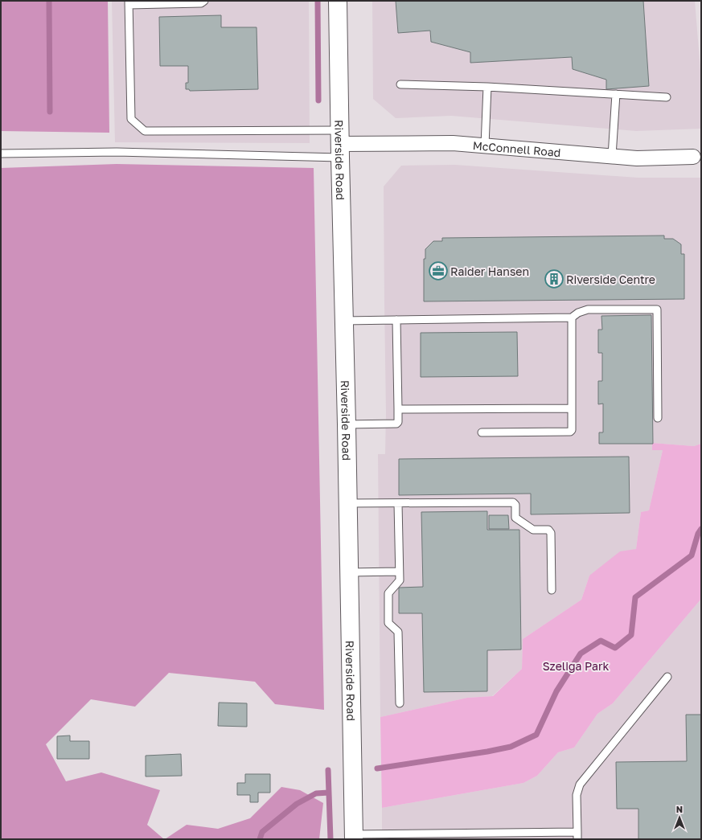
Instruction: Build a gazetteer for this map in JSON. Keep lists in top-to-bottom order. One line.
{"streets":{"street":["McConnell Road","Riverside Road"]},"crossings":[["McConnell Road","Riverside Road"]],"parks":["Szeliga Park"],"places":{"office":["Raider Hansen"],"building":["Riverside Centre"]},"north":"top"}
